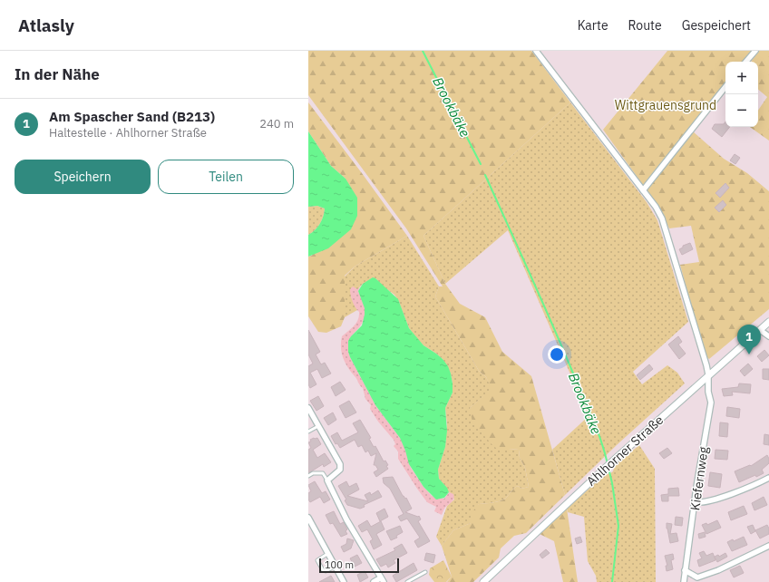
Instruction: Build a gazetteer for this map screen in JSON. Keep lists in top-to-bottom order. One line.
{"streets":{"street":["Ahlhorner Straße","Kiefernweg"]},"crossings":[["Ahlhorner Straße","Kiefernweg"]],"water":["Brookbäke"],"parks":["Wittgrauensgrund"],"scale_bar":"100 m","page":{"header":"Atlasly","nav":["Karte","Route","Gespeichert"],"heading":"In der Nähe","map_buttons":["+","−"],"list":[{"mark":"1","name":"Am Spascher Sand (B213)","note":"Haltestelle · Ahlhorner Straße","value":"240 m"}],"buttons":["Speichern","Teilen"],"pins":"1","scale":"100 m"}}
